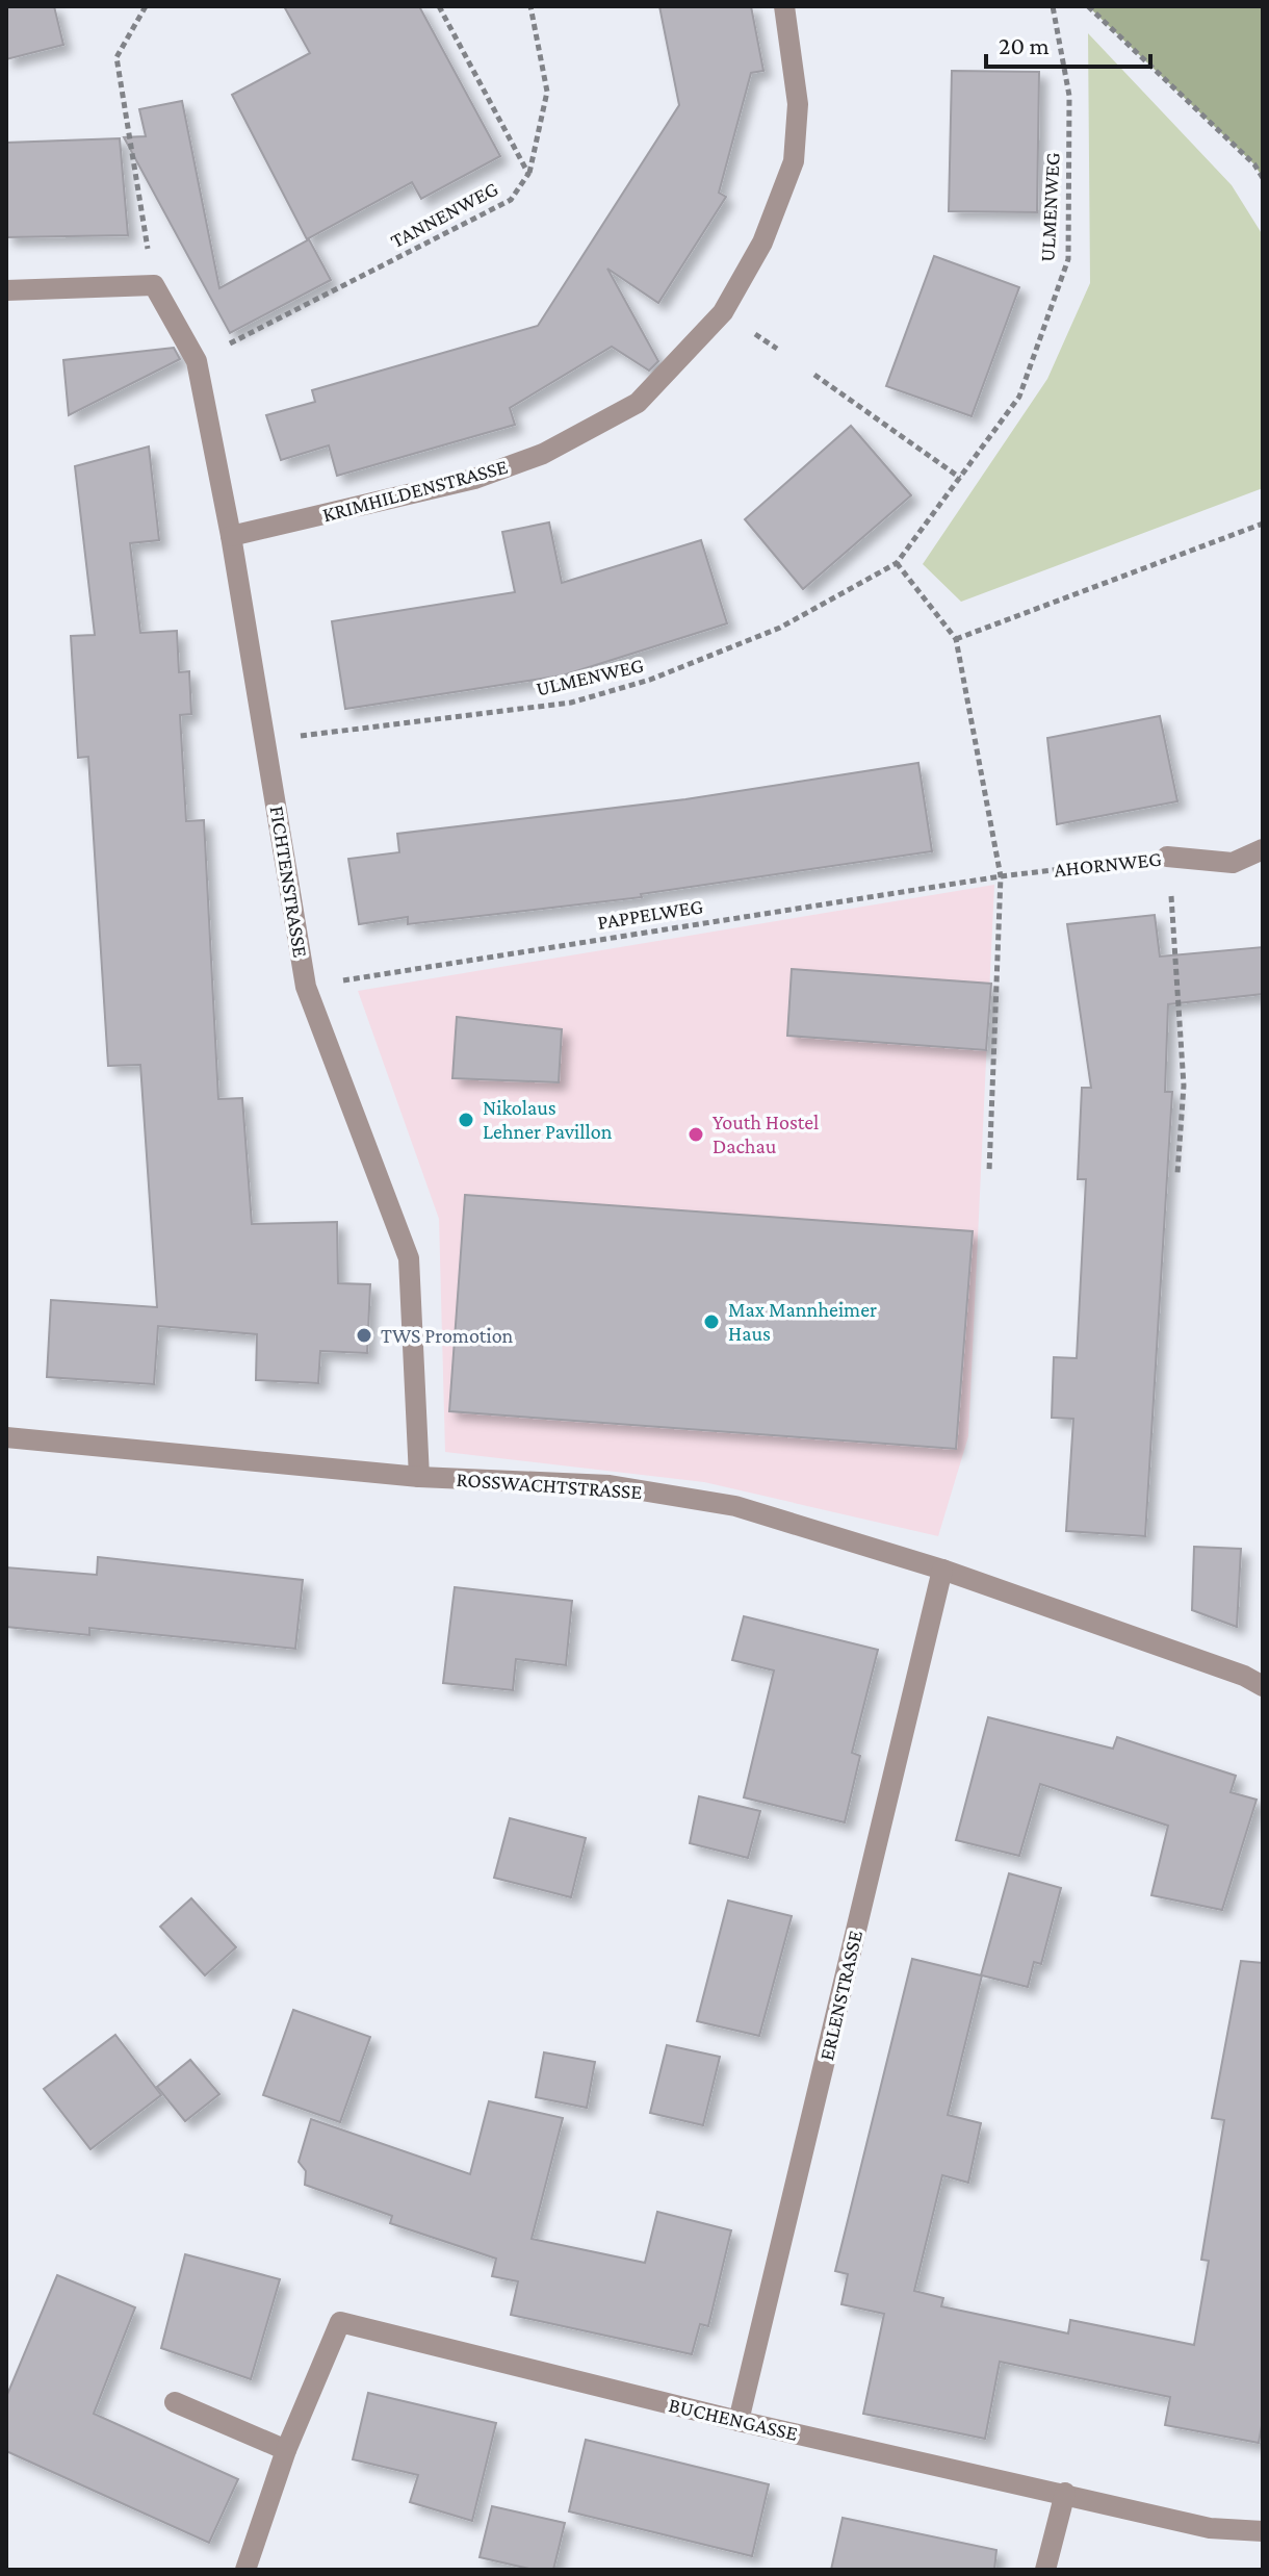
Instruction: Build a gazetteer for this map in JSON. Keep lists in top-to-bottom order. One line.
{"streets":{"street":["KRIMHILDENSTRASSE","AHORNWEG","FICHTENSTRASSE","ROSSWACHTSTRASSE","ERLENSTRASSE","BUCHENGASSE"],"path":["ULMENWEG","TANNENWEG","PAPPELWEG"]},"crossings":[["ULMENWEG","FICHTENSTRASSE"],["TANNENWEG","FICHTENSTRASSE"],["KRIMHILDENSTRASSE","FICHTENSTRASSE"],["AHORNWEG","PAPPELWEG"],["FICHTENSTRASSE","PAPPELWEG"],["FICHTENSTRASSE","ROSSWACHTSTRASSE"],["ROSSWACHTSTRASSE","ERLENSTRASSE"],["ERLENSTRASSE","BUCHENGASSE"]],"places":["Nikolaus Lehner Pavillon","Youth Hostel Dachau","Max Mannheimer Haus","TWS Promotion"],"scale_bar":"20 m"}
